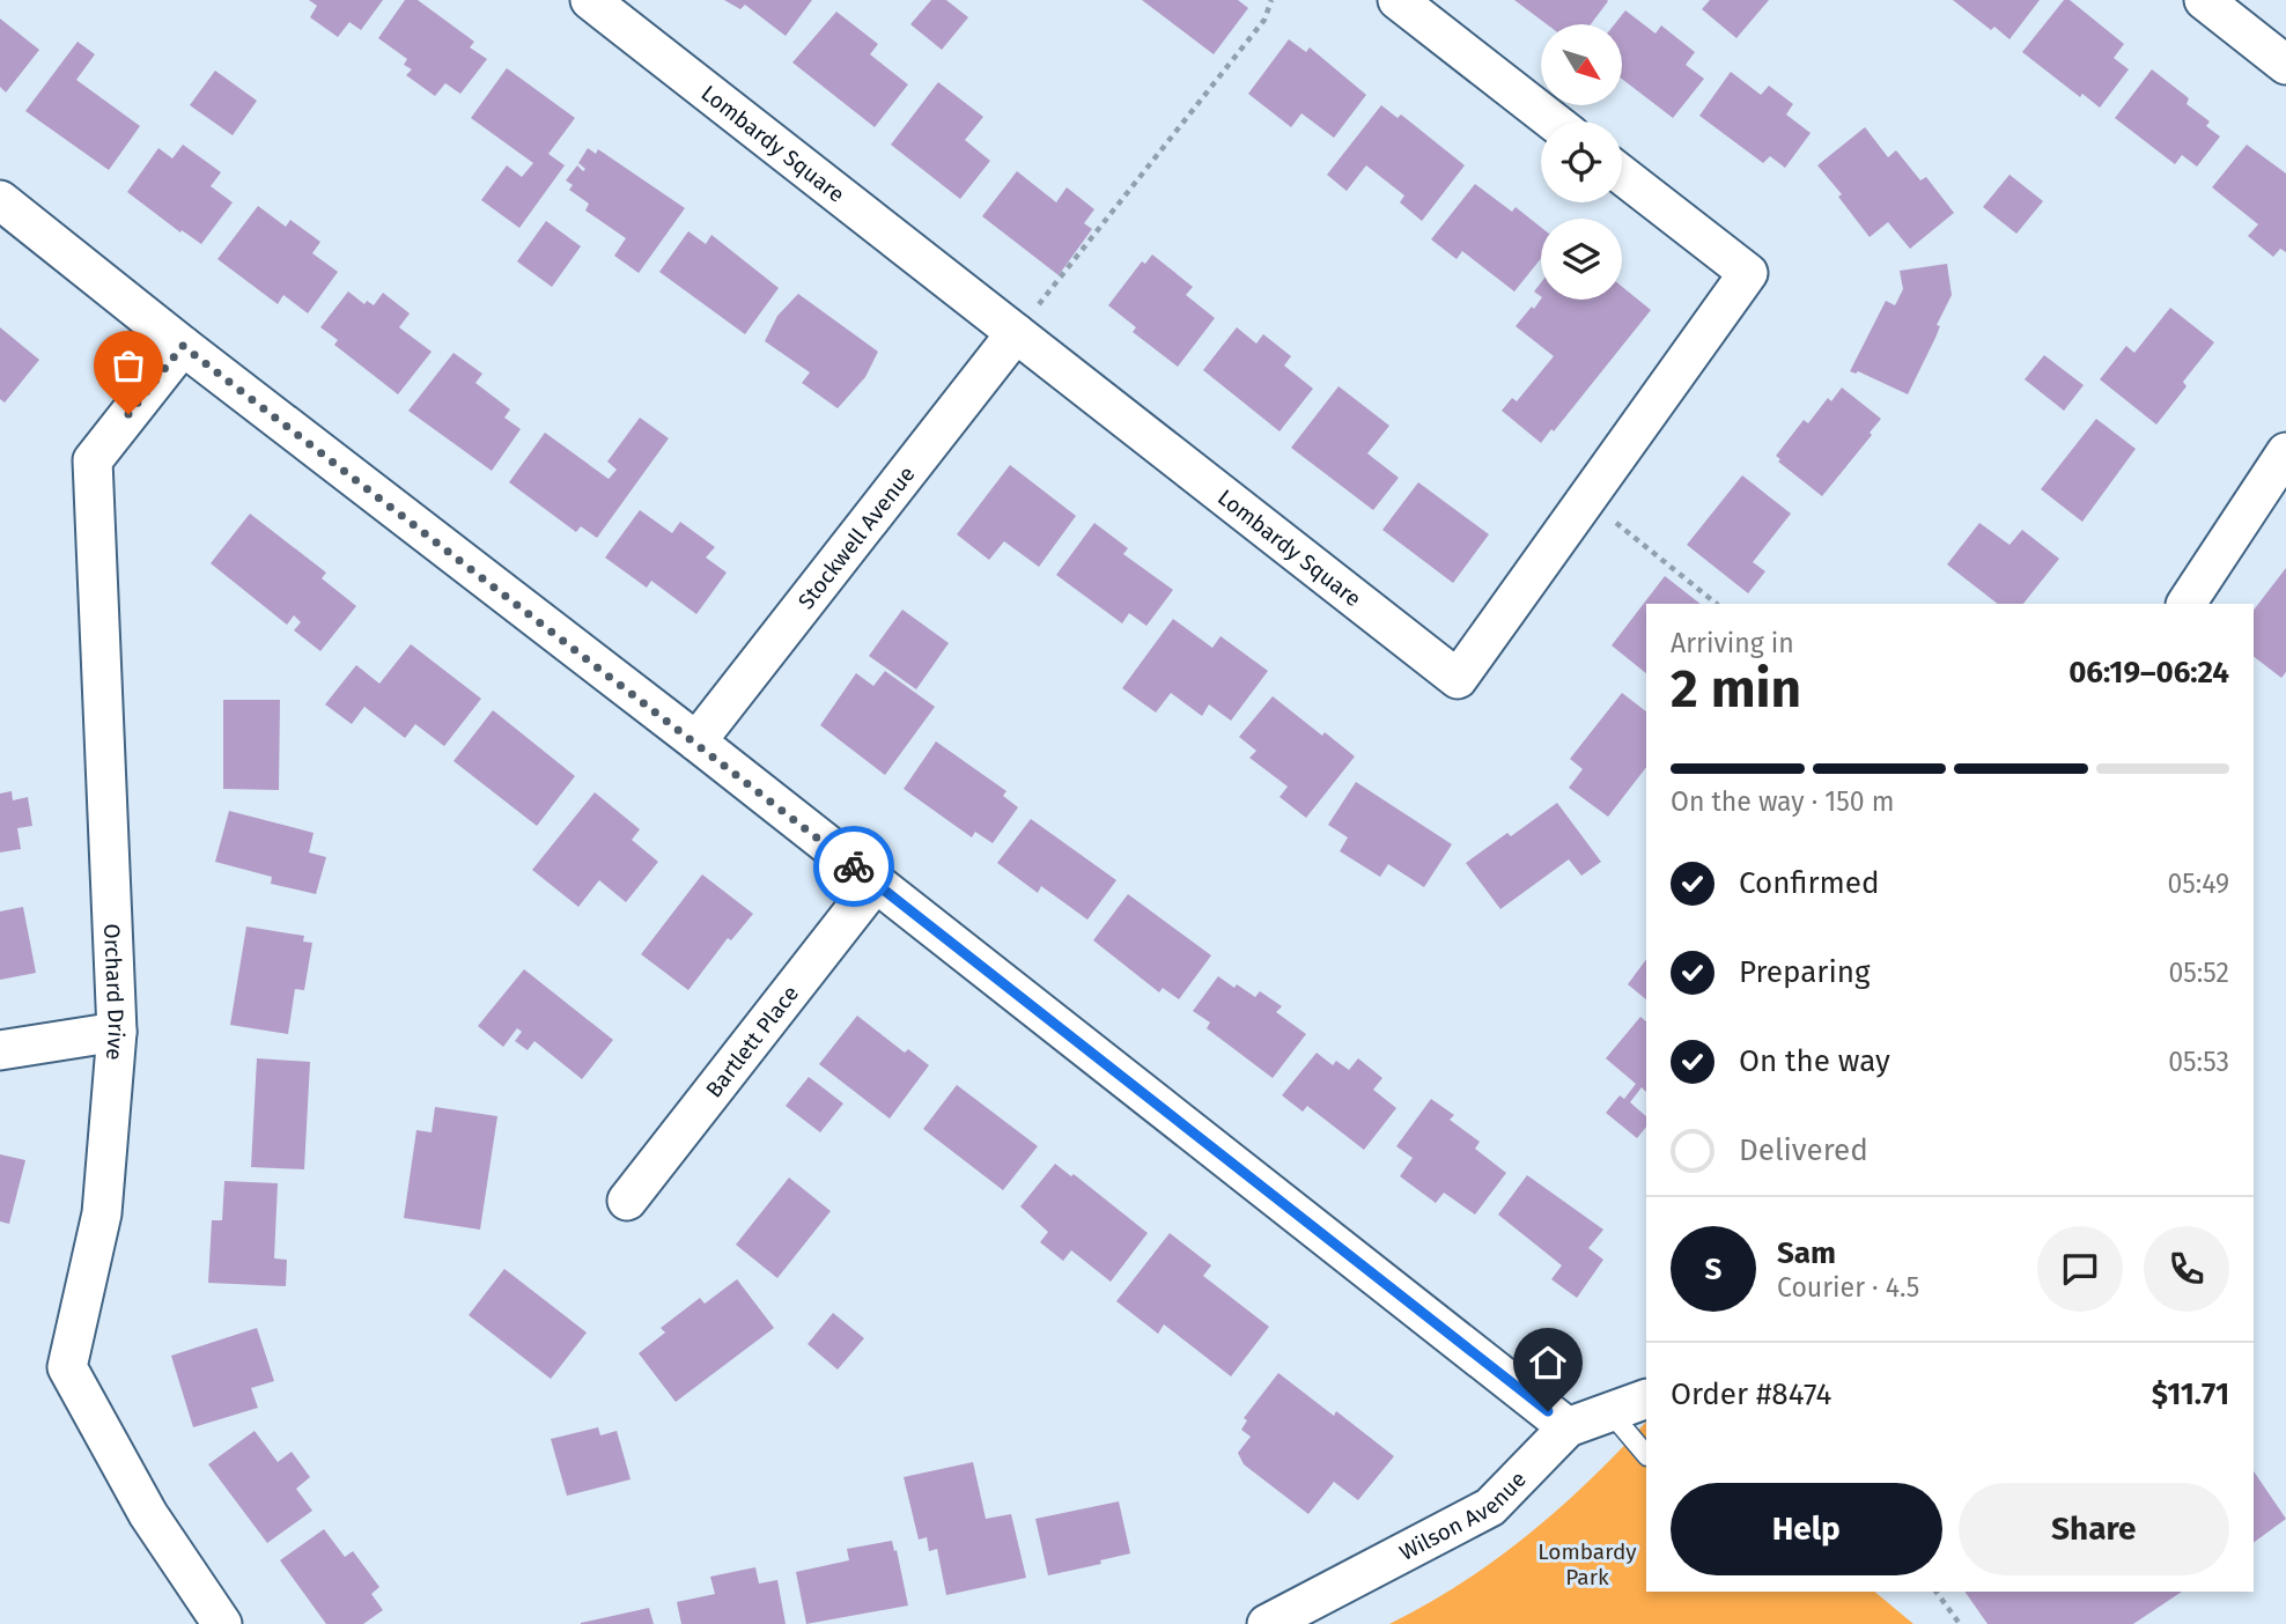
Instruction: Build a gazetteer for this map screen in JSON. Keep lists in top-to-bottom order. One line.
{"streets":{"street":["Lombardy Square","Stockwell Avenue","Orchard Drive","Bartlett Place","Wilson Avenue"]},"crossings":[["Lombardy Square","Stockwell Avenue"]],"parks":["Lombardy Park"],"north":"bottom right","page":{"heading":["2 min","Arriving in","06:19–06:24"],"panel":["Sam","Courier · 4.5","Order #8474","$11.71"],"bar":"On the way · 150 m","list":[["Confirmed","05:49"],["Preparing","05:52"],["On the way","05:53"],"Delivered"],"round":"S","buttons":["Help","Share"]}}
